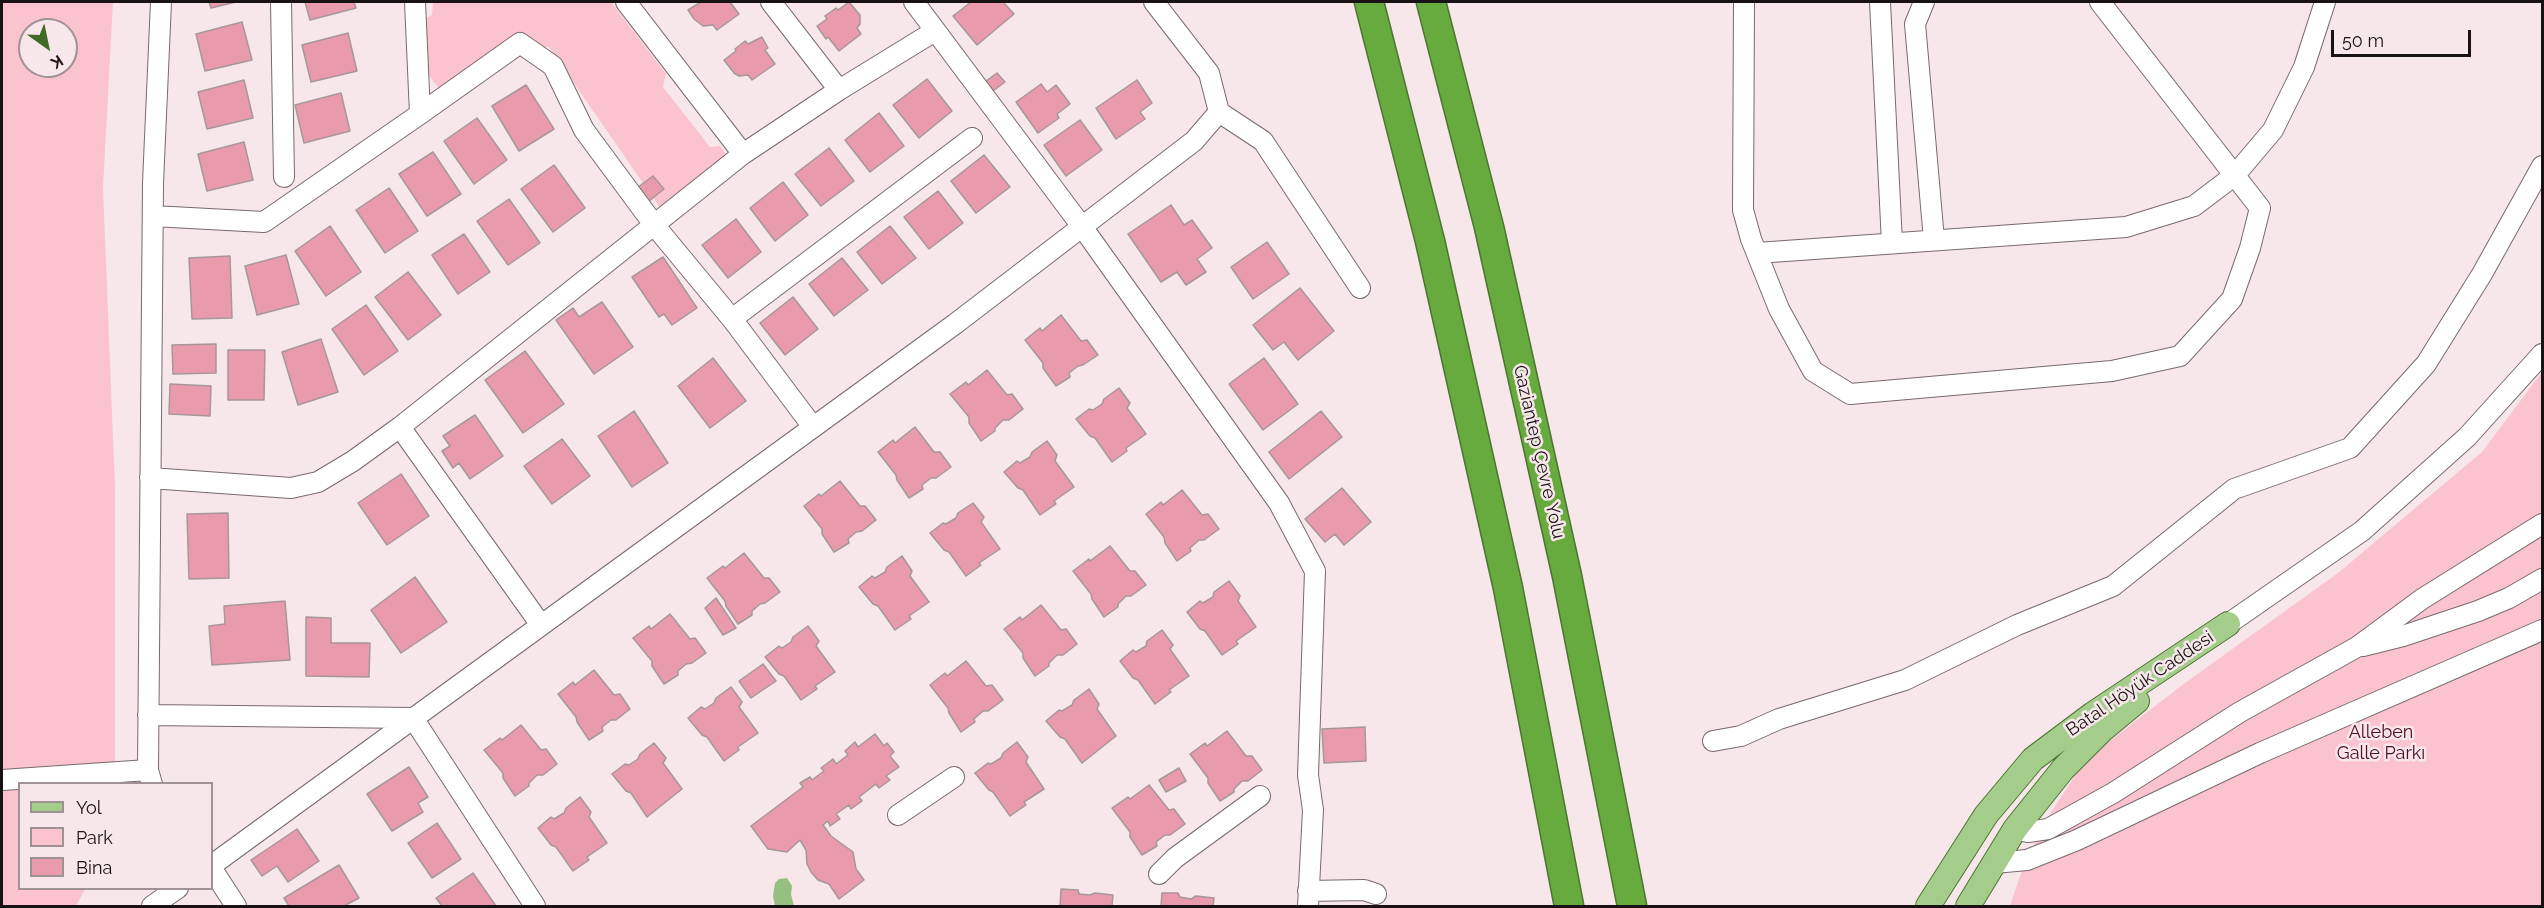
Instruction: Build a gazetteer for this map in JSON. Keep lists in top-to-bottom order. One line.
{"streets":{"highway":["Gaziantep Çevre Yolu"],"main road":["Batal Höyük Caddesi"]},"parks":["Alleben Galle Parkı"],"legend":["Yol","Park","Bina"],"scale_bar":"50 m","north":"bottom right"}
